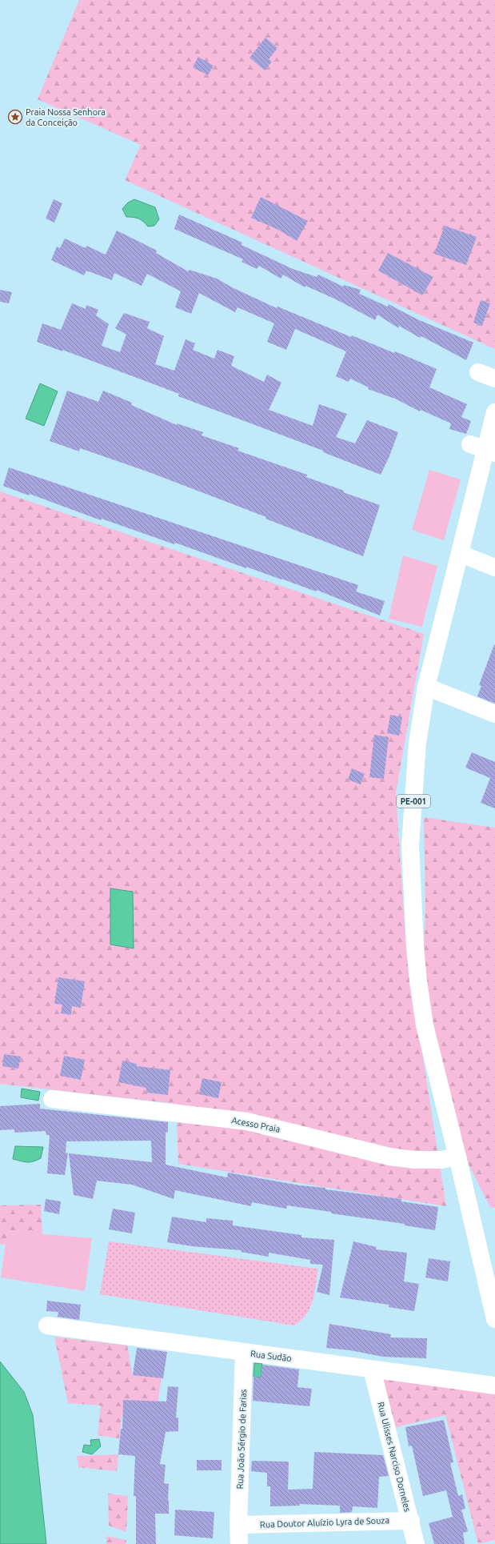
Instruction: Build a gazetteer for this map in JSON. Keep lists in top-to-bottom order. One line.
{"streets":{"street":["PE-001","Acesso Praia","Rua Sudão","Rua João Sérgio de Farias","Rua Ulisses Narciso Dorneles","Rua Doutor Aluízio Lyra de Souza"]},"crossings":[["PE-001","Acesso Praia"],["Rua Sudão","Rua João Sérgio de Farias"],["Rua Sudão","Rua Ulisses Narciso Dorneles"],["Rua João Sérgio de Farias","Rua Doutor Aluízio Lyra de Souza"],["Rua Ulisses Narciso Dorneles","Rua Doutor Aluízio Lyra de Souza"]],"places":{"place":["Praia Nossa Senhora da Conceição"]}}
